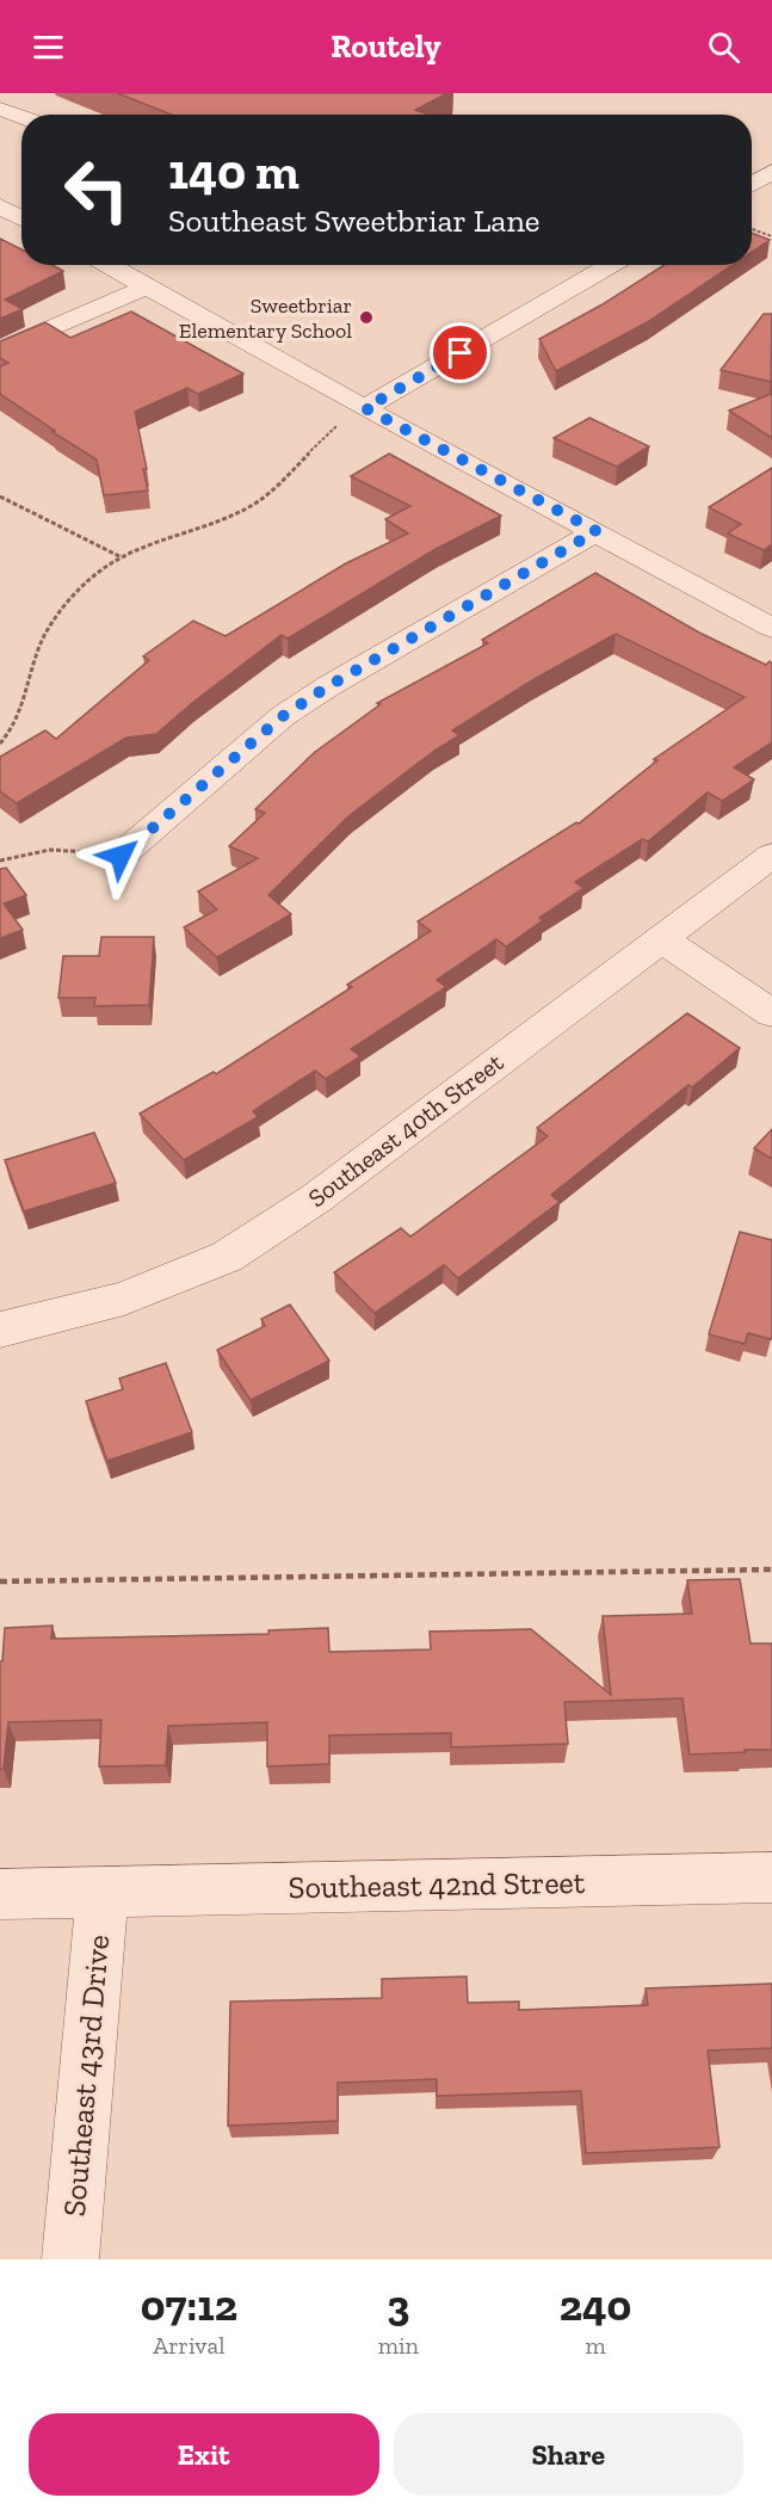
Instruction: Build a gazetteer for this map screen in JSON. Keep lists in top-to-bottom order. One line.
{"streets":{"street":["Southeast 40th Street","Southeast 42nd Street","Southeast 43rd Drive"]},"crossings":[["Southeast 42nd Street","Southeast 43rd Drive"]],"places":["Sweetbriar Elementary School"],"page":{"header":"Routely","turn":["140 m","Southeast Sweetbriar Lane"],"eta":["07:12","Arrival","3","min","240","m"],"buttons":["Exit","Share"]}}
